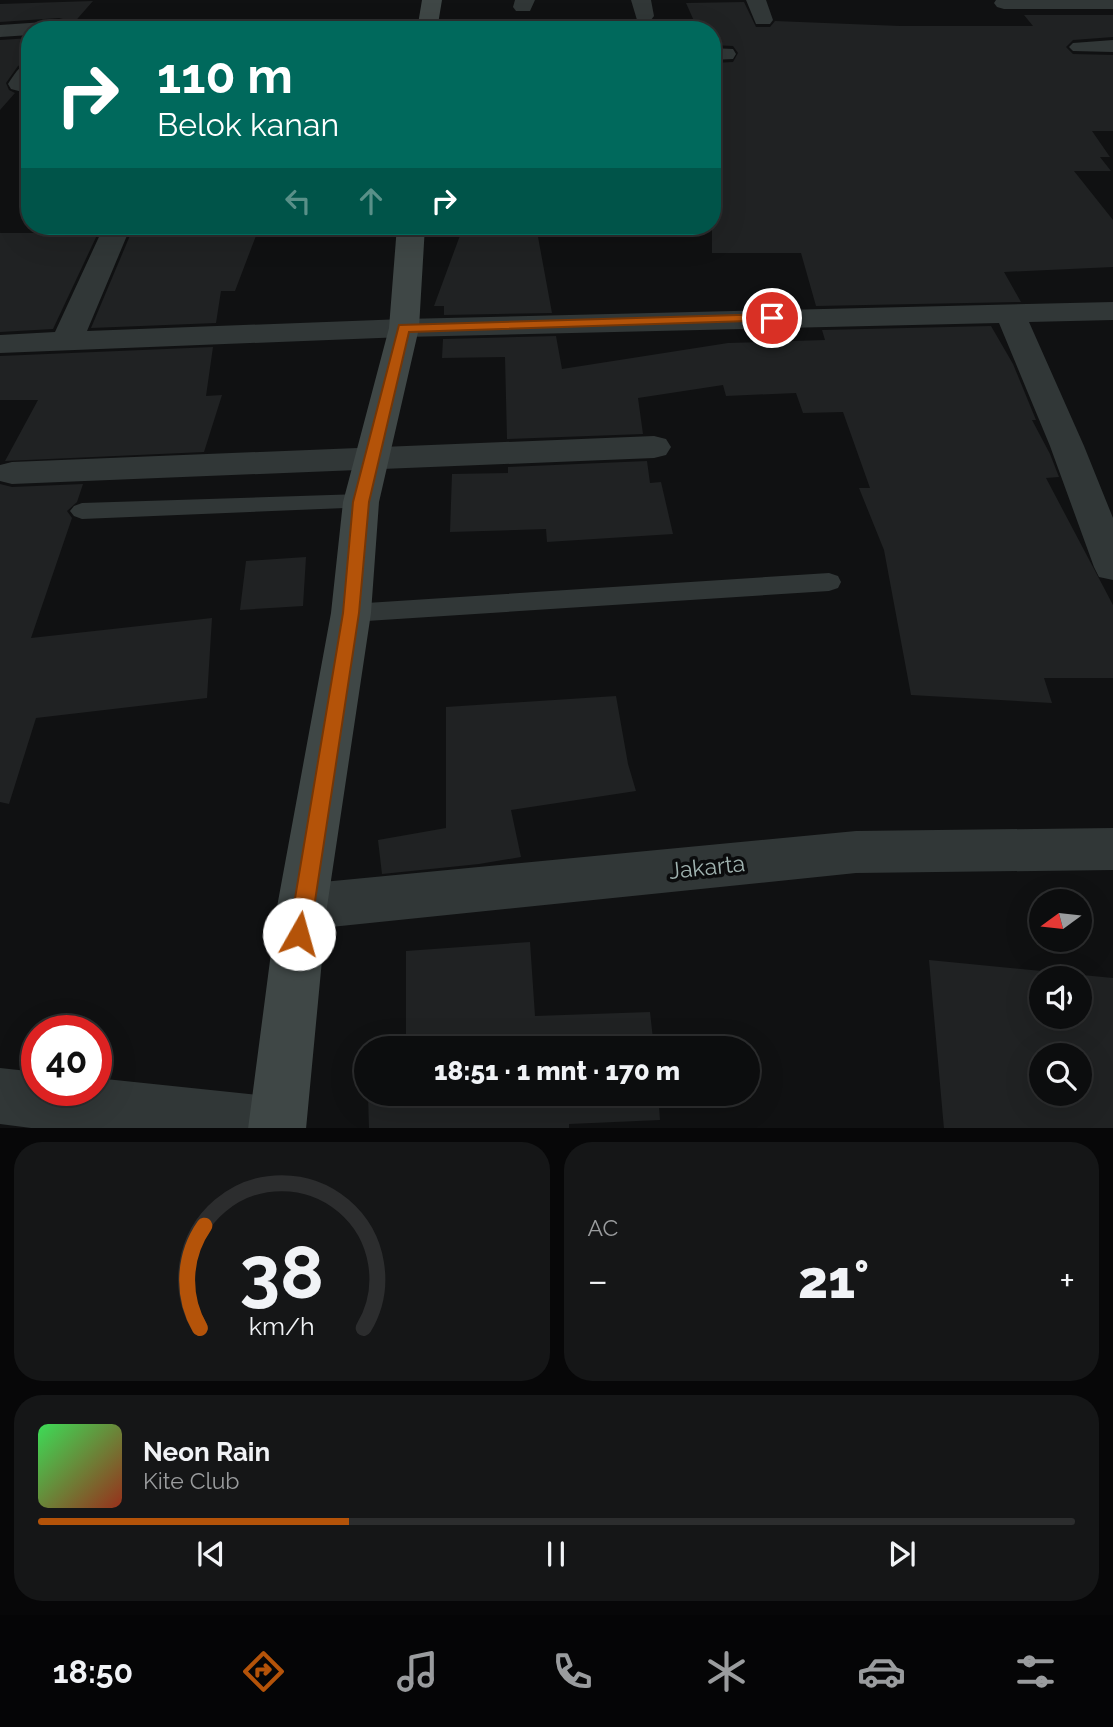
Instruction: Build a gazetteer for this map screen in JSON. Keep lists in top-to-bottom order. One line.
{"streets":{"street":["Jakarta"]},"north":"left","page":{"turn":["110 m","Belok kanan"],"limit":"40","trip":"18:51 · 1 mnt · 170 m","tile":"AC","heat":["−","21°","+"],"song":["Neon Rain","Kite Club"],"tabs":"18:50","gauge":["38","km/h"]}}
